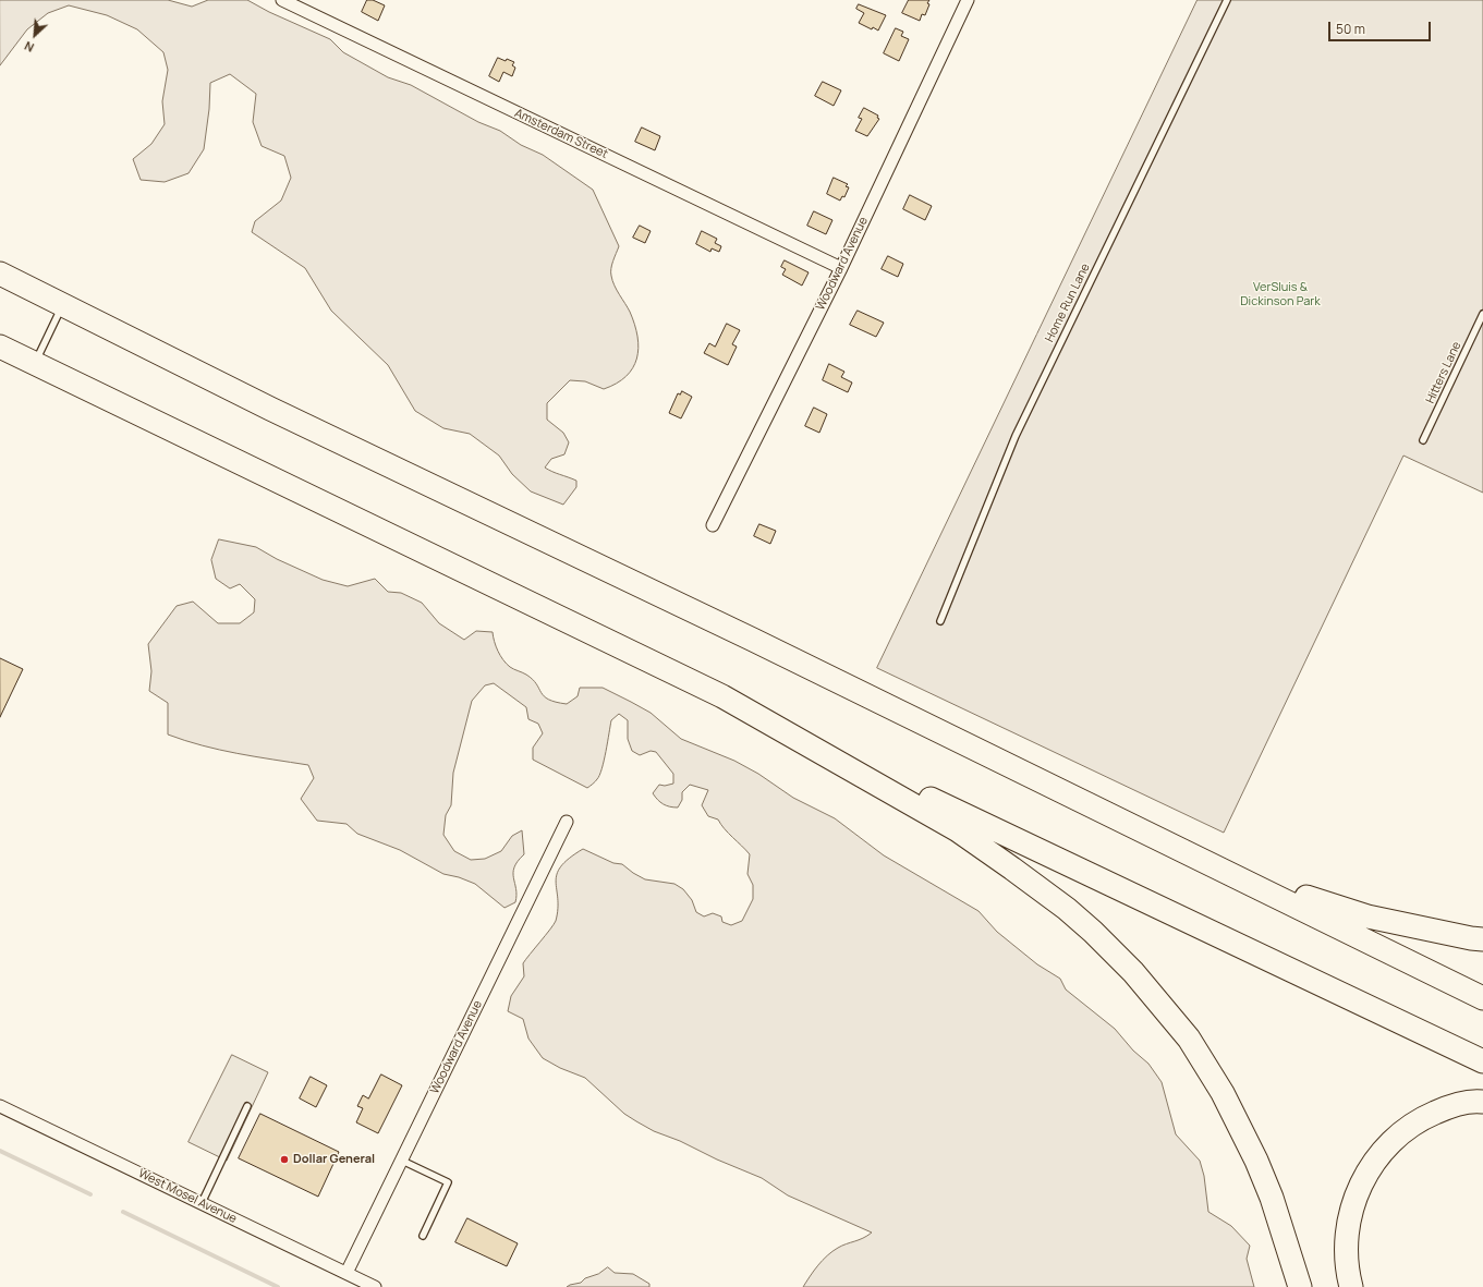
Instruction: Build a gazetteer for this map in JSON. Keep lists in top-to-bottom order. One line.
{"streets":{"street":["Amsterdam Street","Woodward Avenue","West Mosel Avenue"],"lane":["Home Run Lane","Hitters Lane"]},"crossings":[["Amsterdam Street","Woodward Avenue"],["Woodward Avenue","West Mosel Avenue"]],"parks":["VerSluis & Dickinson Park"],"places":["Dollar General"],"scale_bar":"50 m","north":"bottom left"}
